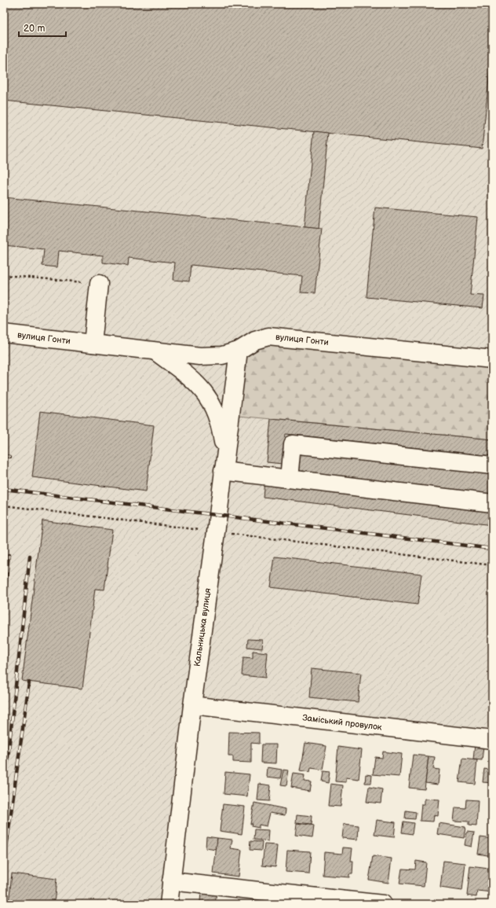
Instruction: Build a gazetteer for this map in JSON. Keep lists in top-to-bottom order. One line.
{"streets":{"street":["вулиця Гонти","Кальницька вулиця","Заміський провулок"]},"crossings":[["вулиця Гонти","Кальницька вулиця"],["Кальницька вулиця","Заміський провулок"]],"scale_bar":"20 m"}
